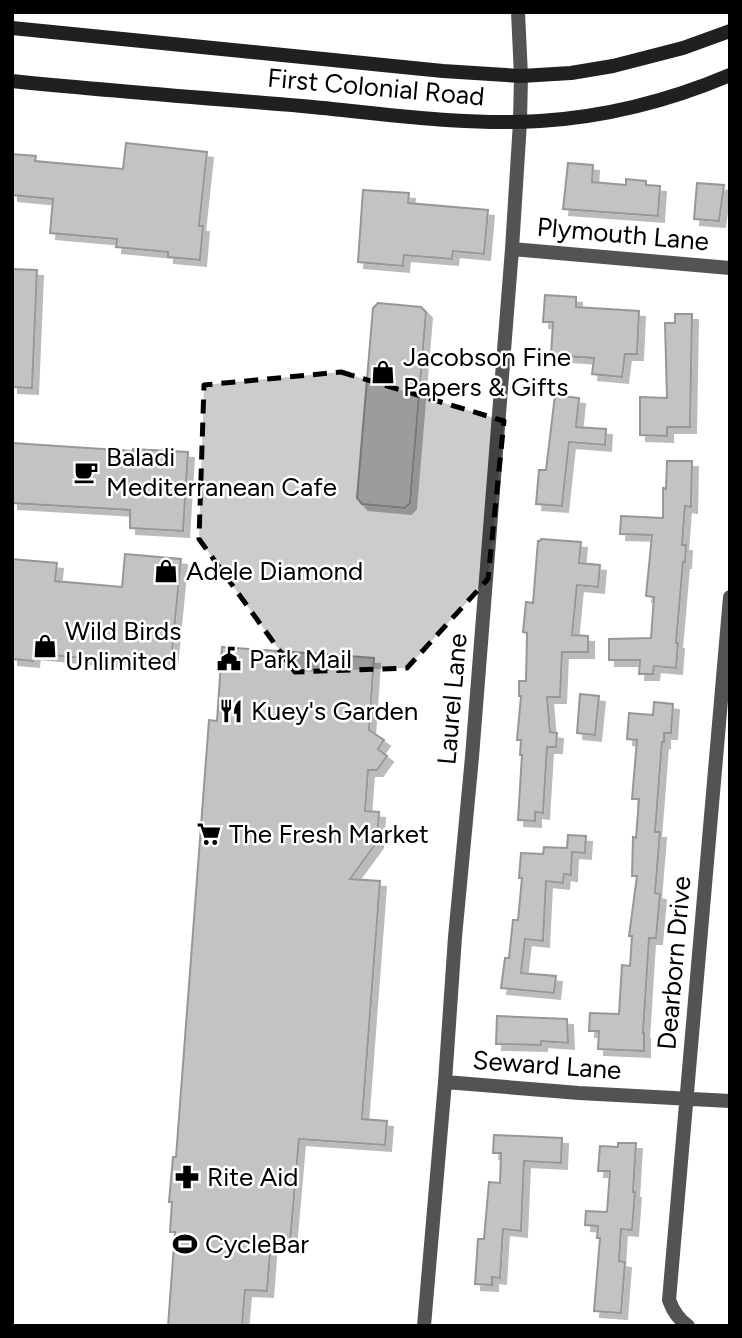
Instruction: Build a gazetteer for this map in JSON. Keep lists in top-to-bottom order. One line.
{"streets":{"main road":["First Colonial Road"],"street":["Plymouth Lane","Laurel Lane","Dearborn Drive","Seward Lane"]},"crossings":[["First Colonial Road","Laurel Lane"],["Plymouth Lane","Laurel Lane"],["Laurel Lane","Seward Lane"],["Dearborn Drive","Seward Lane"]],"places":{"shop":["Jacobson Fine Papers & Gifts","Adele Diamond","Wild Birds Unlimited"],"cafe":["Baladi Mediterranean Cafe"],"public building":["Park Mail"],"restaurant":["Kuey's Garden"],"supermarket":["The Fresh Market"],"pharmacy":["Rite Aid"],"sports":["CycleBar"]}}
